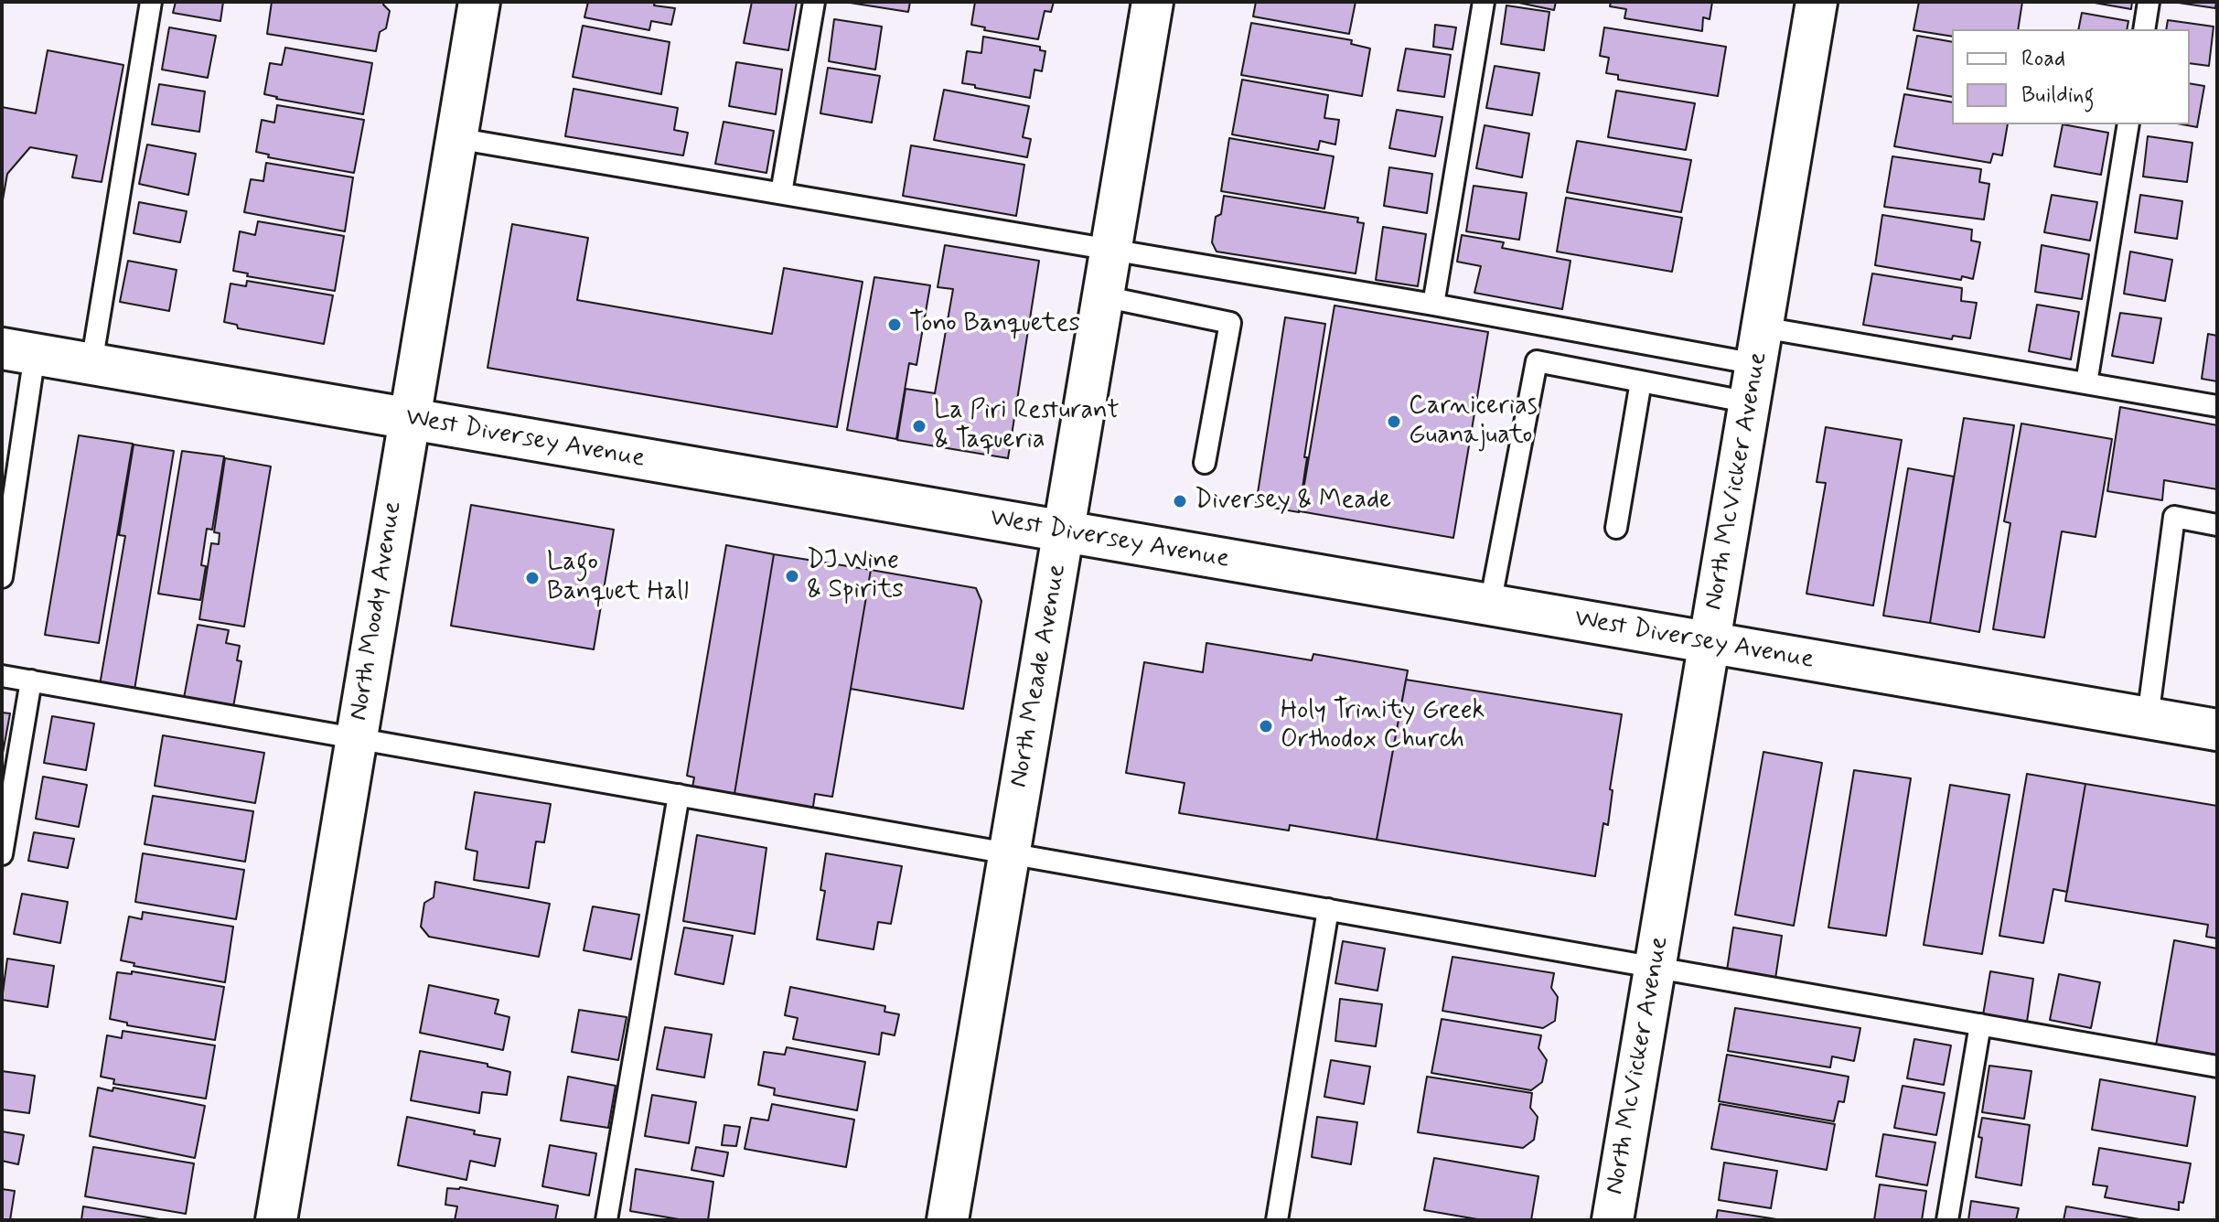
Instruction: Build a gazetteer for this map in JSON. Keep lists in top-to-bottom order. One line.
{"streets":{"street":["West Diversey Avenue","North McVicker Avenue","North Moody Avenue","North Meade Avenue"]},"crossings":[["West Diversey Avenue","North McVicker Avenue"],["West Diversey Avenue","North Moody Avenue"],["West Diversey Avenue","North Meade Avenue"]],"places":["Tono Banquetes","Carnicerias Guanajuato","La Piri Resturant & Taqueria","Diversey & Meade","DJ Wine & Spirits","Lago Banquet Hall","Holy Trinity Greek Orthodox Church"],"legend":["Road","Building"]}
